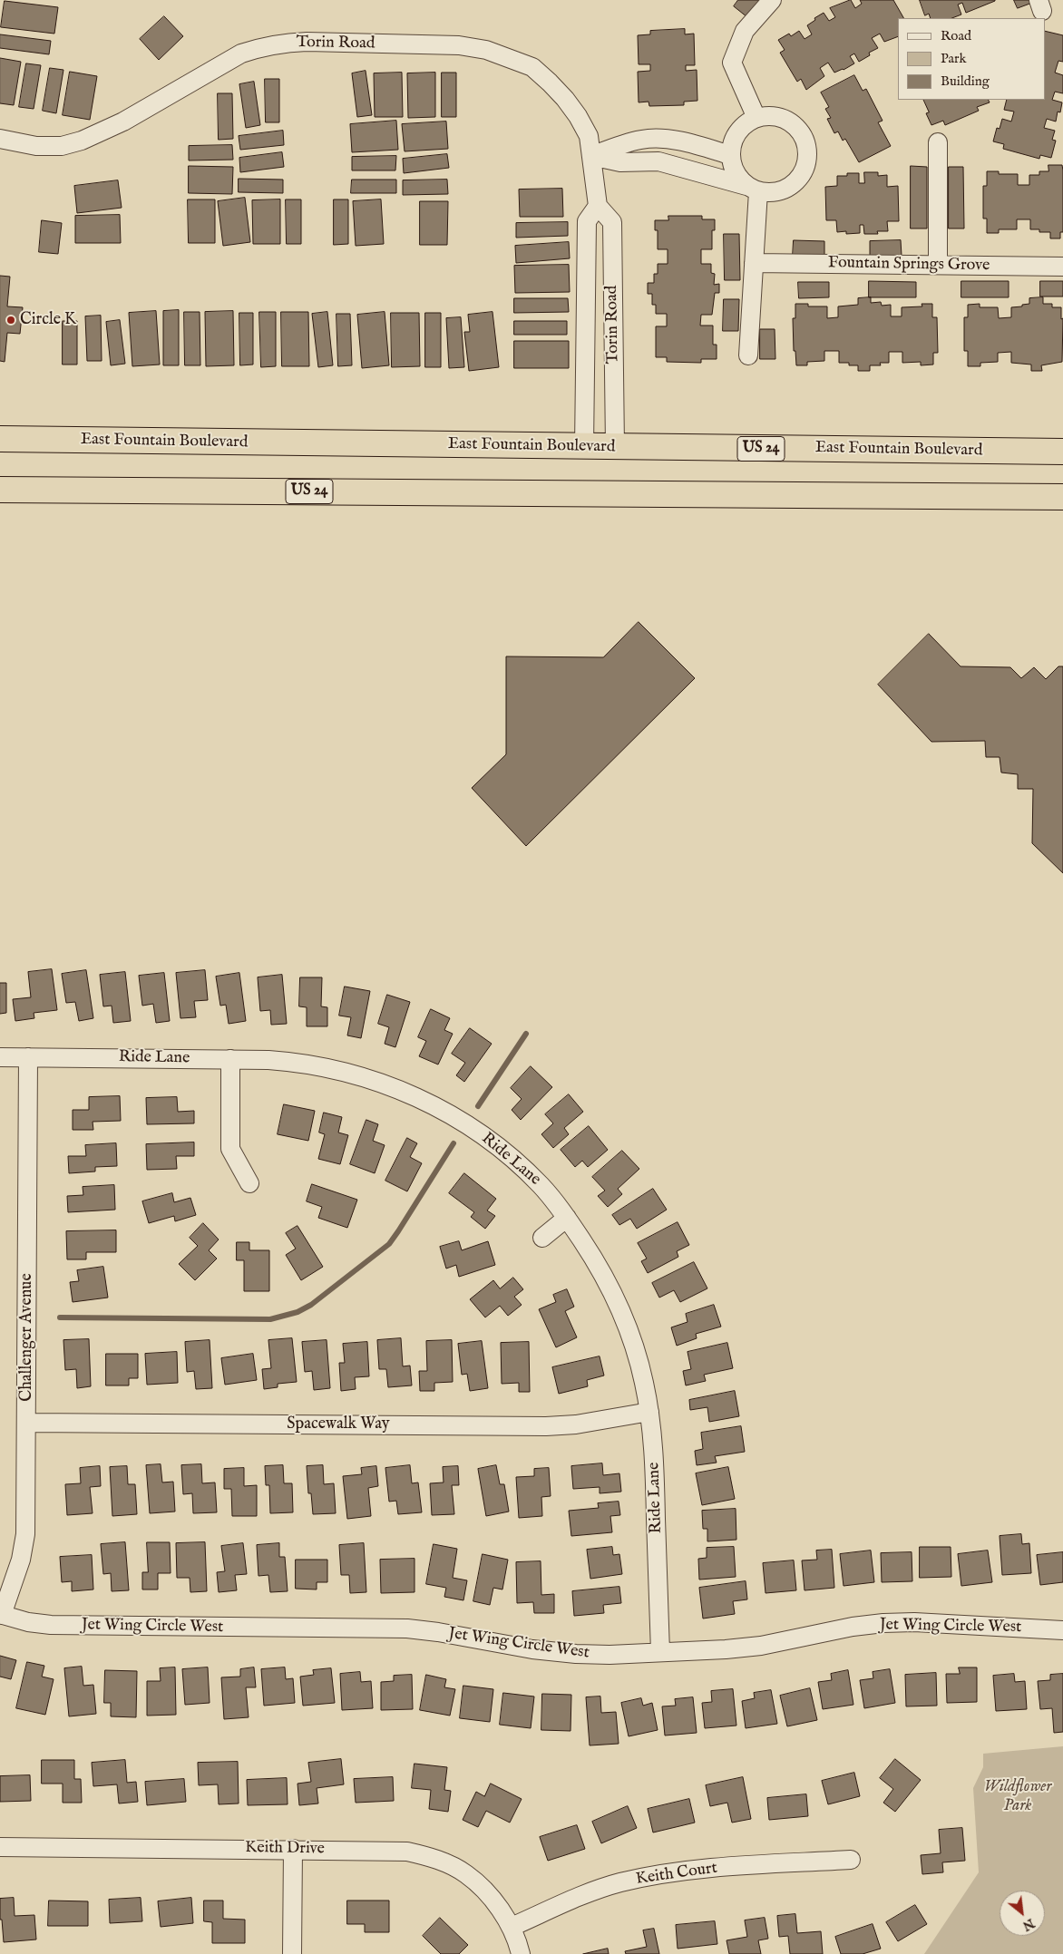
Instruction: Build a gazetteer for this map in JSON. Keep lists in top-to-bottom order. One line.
{"streets":{"highway":["East Fountain Boulevard","US 24"],"street":["Torin Road","Fountain Springs Grove","Ride Lane","Challenger Avenue","Spacewalk Way","Jet Wing Circle West","Keith Drive","Keith Court"]},"crossings":[["Torin Road","East Fountain Boulevard"],["Ride Lane","Challenger Avenue"],["Ride Lane","Spacewalk Way"],["Ride Lane","Jet Wing Circle West"],["Challenger Avenue","Spacewalk Way"],["Challenger Avenue","Jet Wing Circle West"],["Keith Drive","Keith Court"]],"parks":["Wildflower Park"],"places":["Circle K"],"legend":["Road","Park","Building"],"north":"bottom right"}
